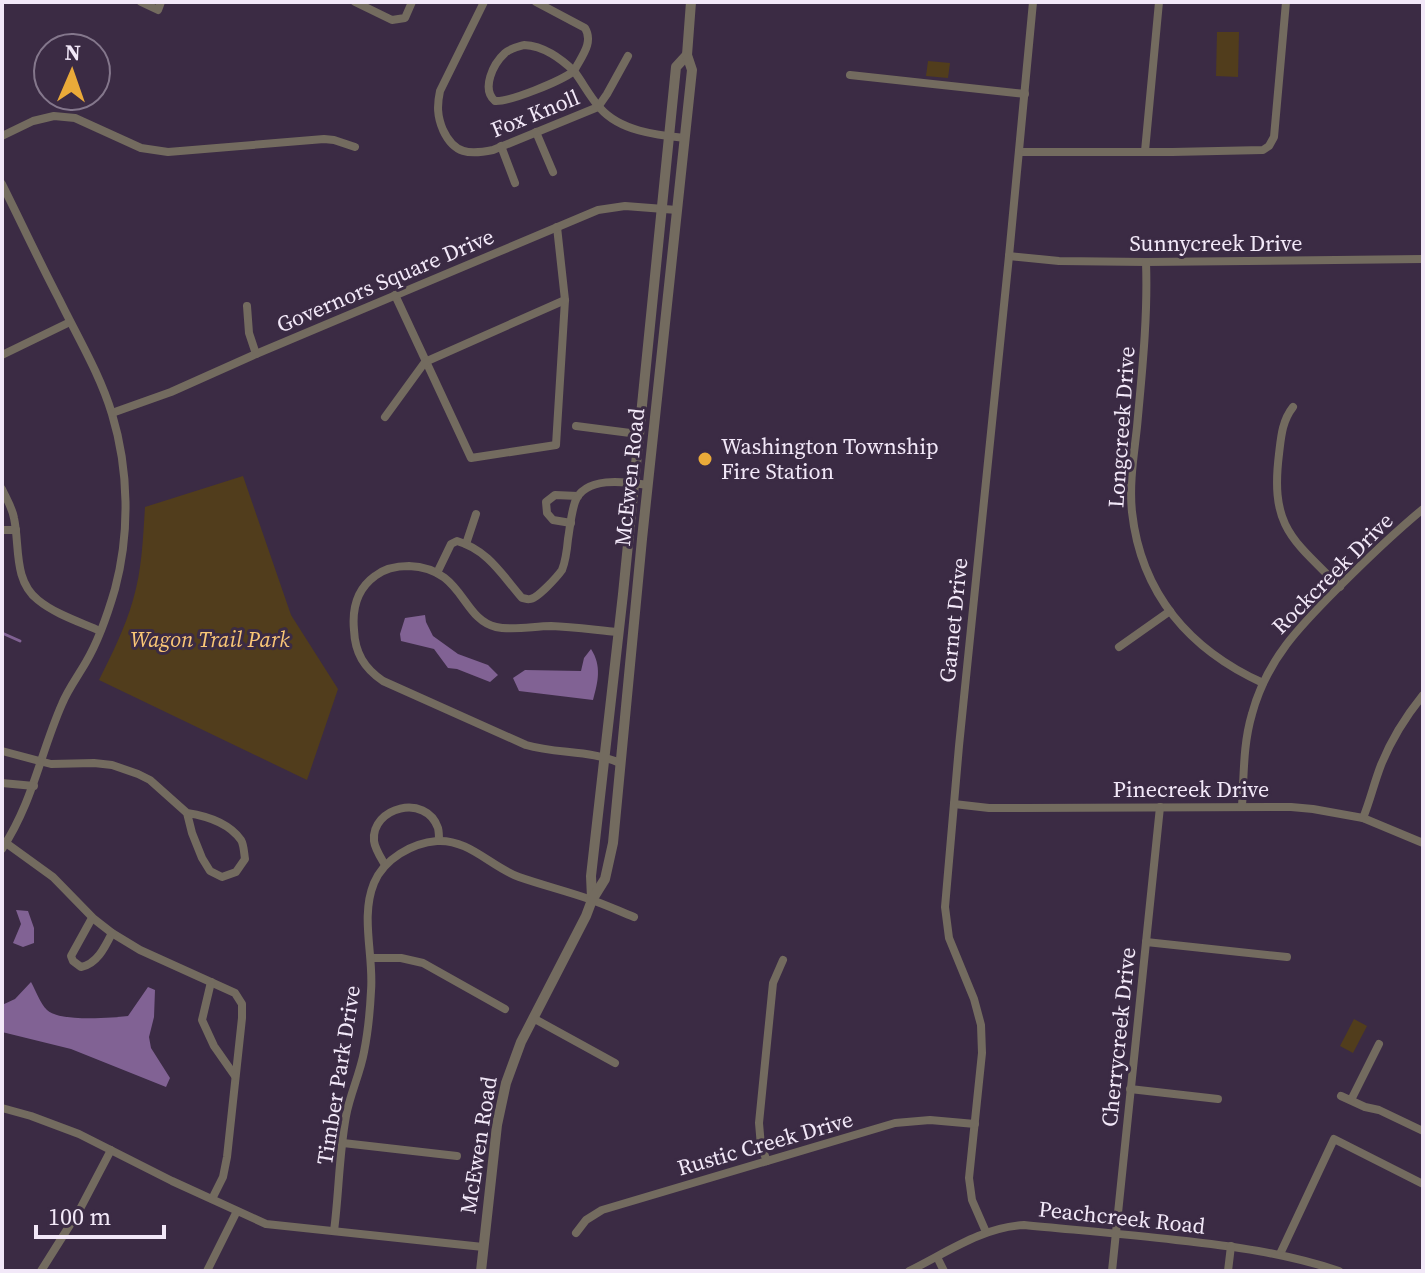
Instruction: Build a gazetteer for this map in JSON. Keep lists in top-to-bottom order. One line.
{"streets":{"street":["Fox Knoll","Sunnycreek Drive","Governors Square Drive","Longcreek Drive","McEwen Road","Rockcreek Drive","Garnet Drive","Pinecreek Drive","Cherrycreek Drive","Timber Park Drive","Rustic Creek Drive","Peachcreek Road"]},"crossings":[["Sunnycreek Drive","Longcreek Drive"],["Sunnycreek Drive","Garnet Drive"],["Governors Square Drive","McEwen Road"],["Longcreek Drive","Rockcreek Drive"],["Rockcreek Drive","Pinecreek Drive"],["Garnet Drive","Pinecreek Drive"],["Garnet Drive","Rustic Creek Drive"],["Garnet Drive","Peachcreek Road"],["Pinecreek Drive","Cherrycreek Drive"],["Cherrycreek Drive","Peachcreek Road"]],"parks":["Wagon Trail Park"],"places":["Washington Township Fire Station"],"scale_bar":"100 m","north":"top"}
